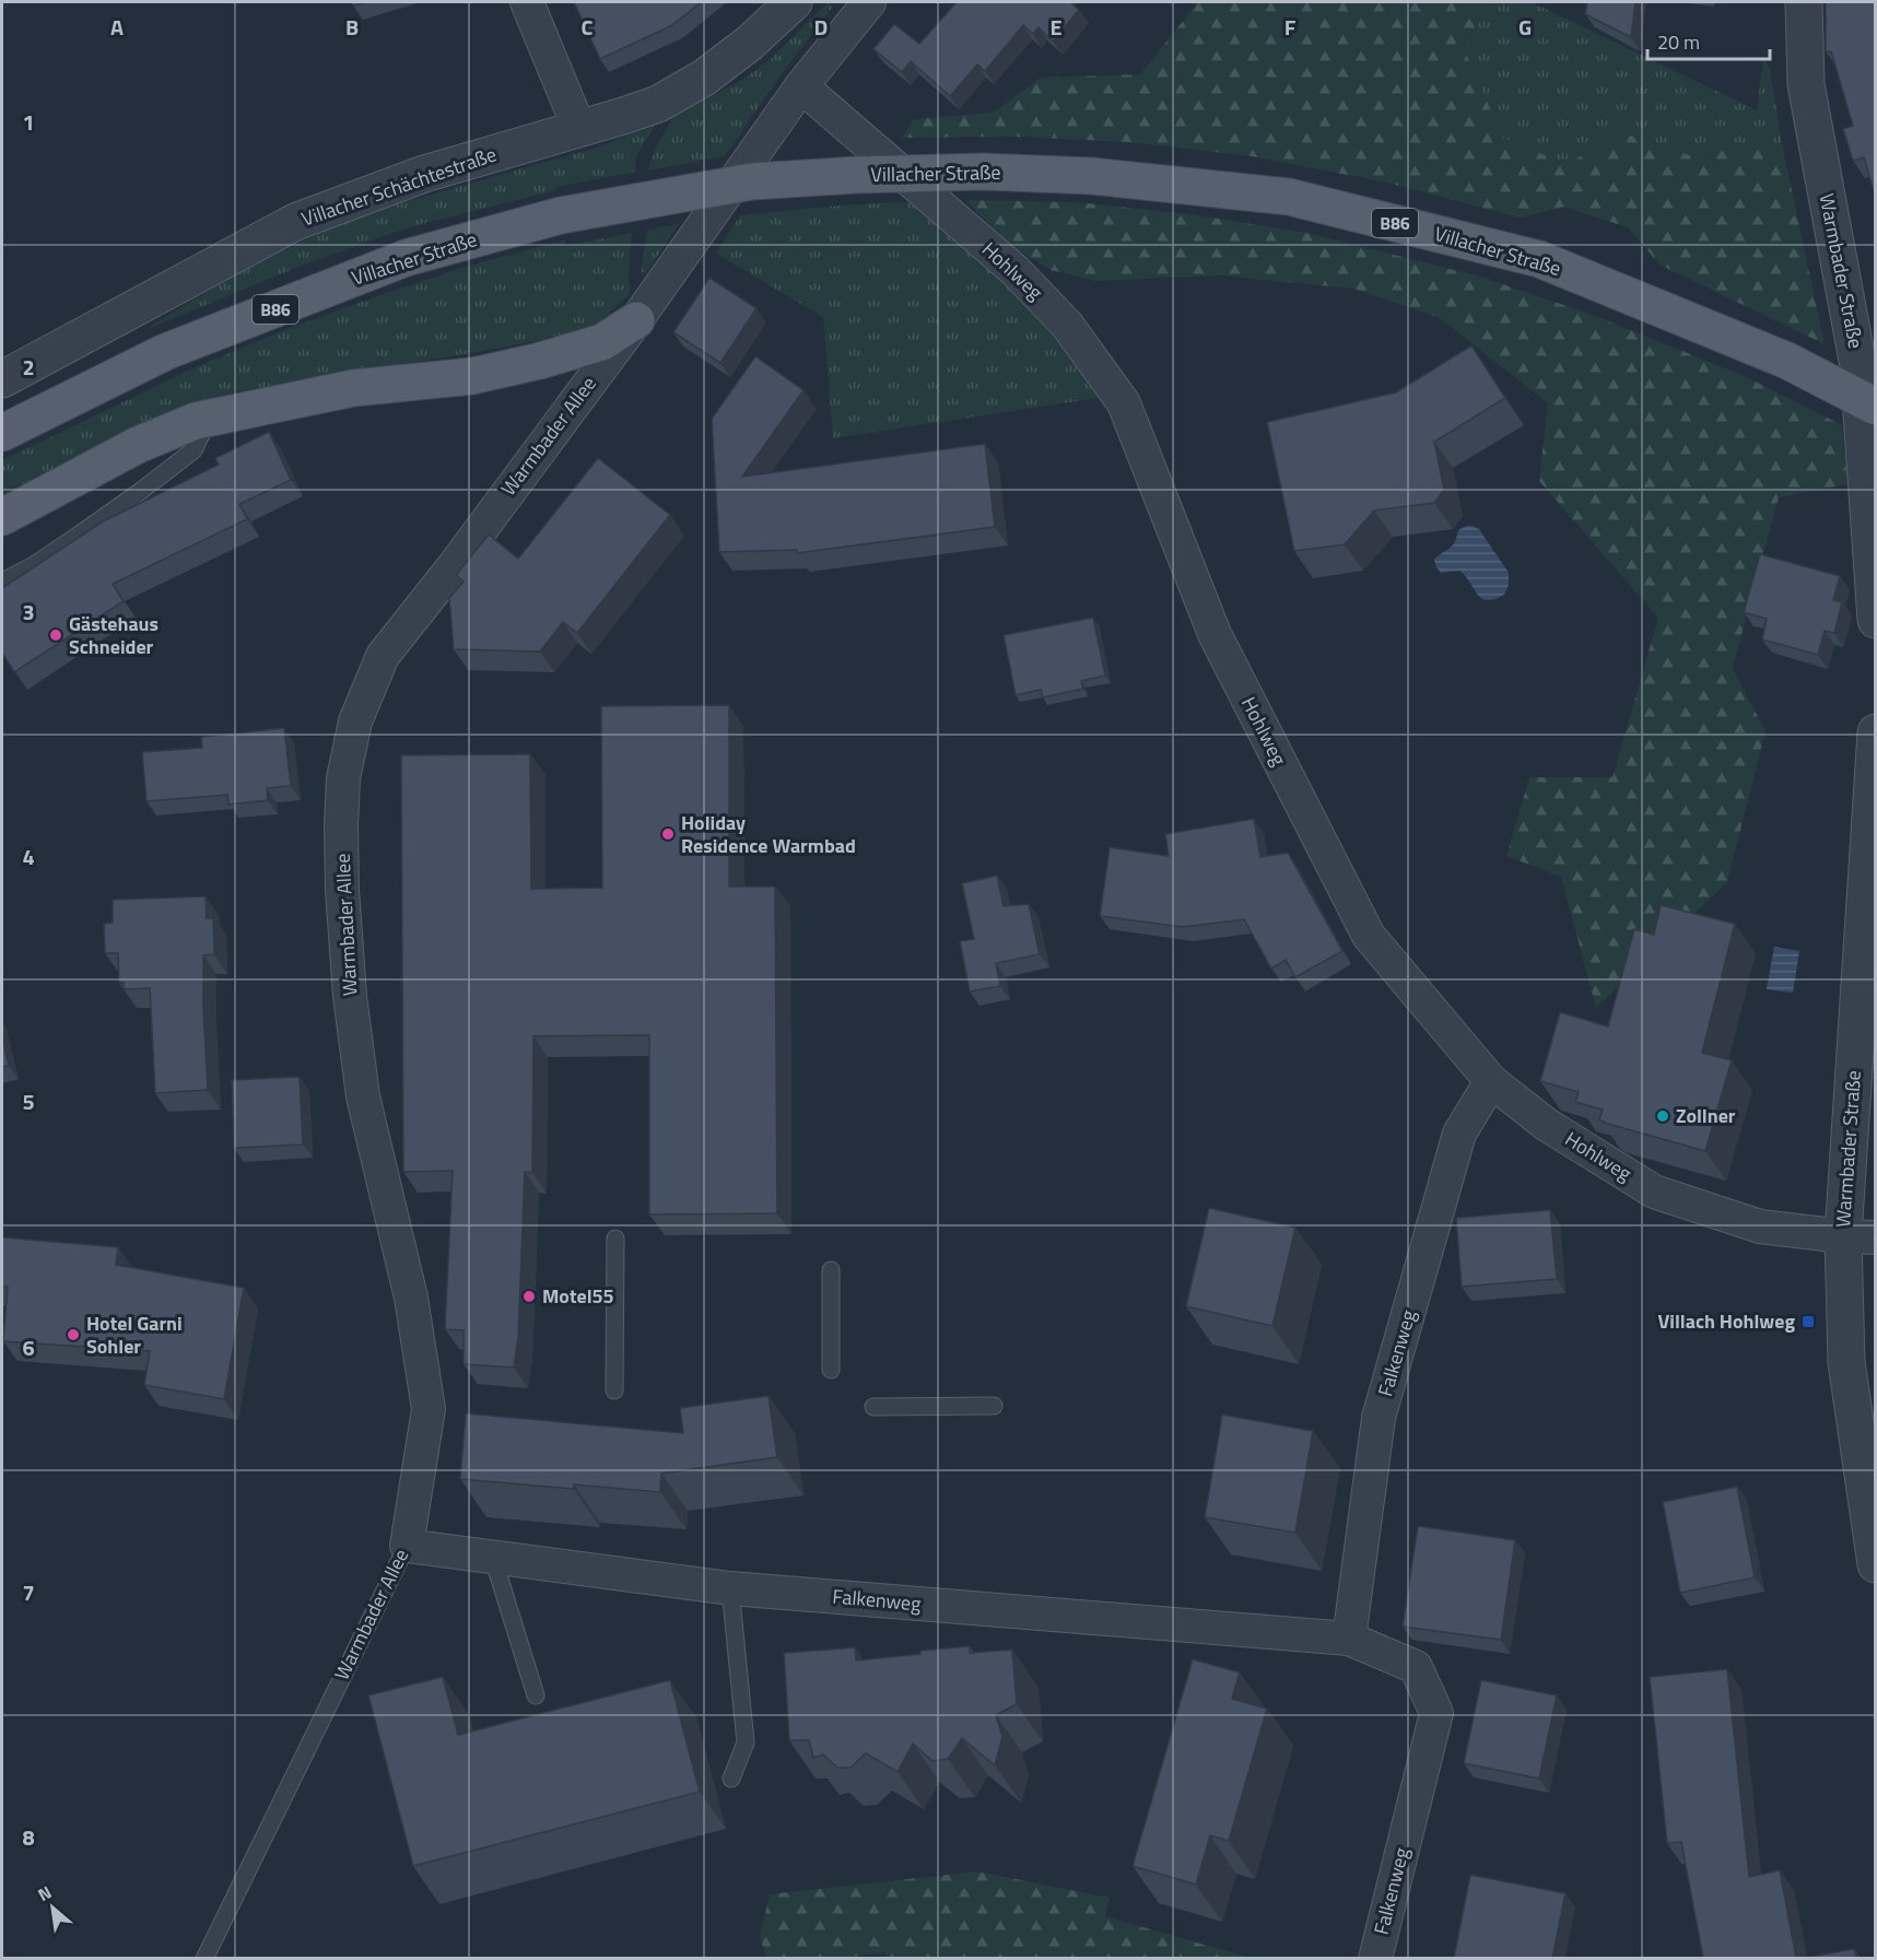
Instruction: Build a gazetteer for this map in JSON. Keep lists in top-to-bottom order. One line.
{"streets":{"main road":["Villacher Straße","B86"],"street":["Villacher Schächtestraße","Hohlweg","Warmbader Straße","Warmbader Allee","Falkenweg"]},"crossings":[["Hohlweg","Warmbader Straße"],["Hohlweg","Warmbader Allee"],["Hohlweg","Falkenweg"],["Warmbader Allee","Falkenweg"]],"places":{"other":["Gästehaus Schneider","Holiday Residence Warmbad","Zollner","Motel55","Hotel Garni Sohler"],"transit":["Villach Hohlweg"]},"scale_bar":"20 m","north":"top left","grid":{"columns":["A","B","C","D","E","F","G"],"rows":["1","2","3","4","5","6","7","8"]}}
